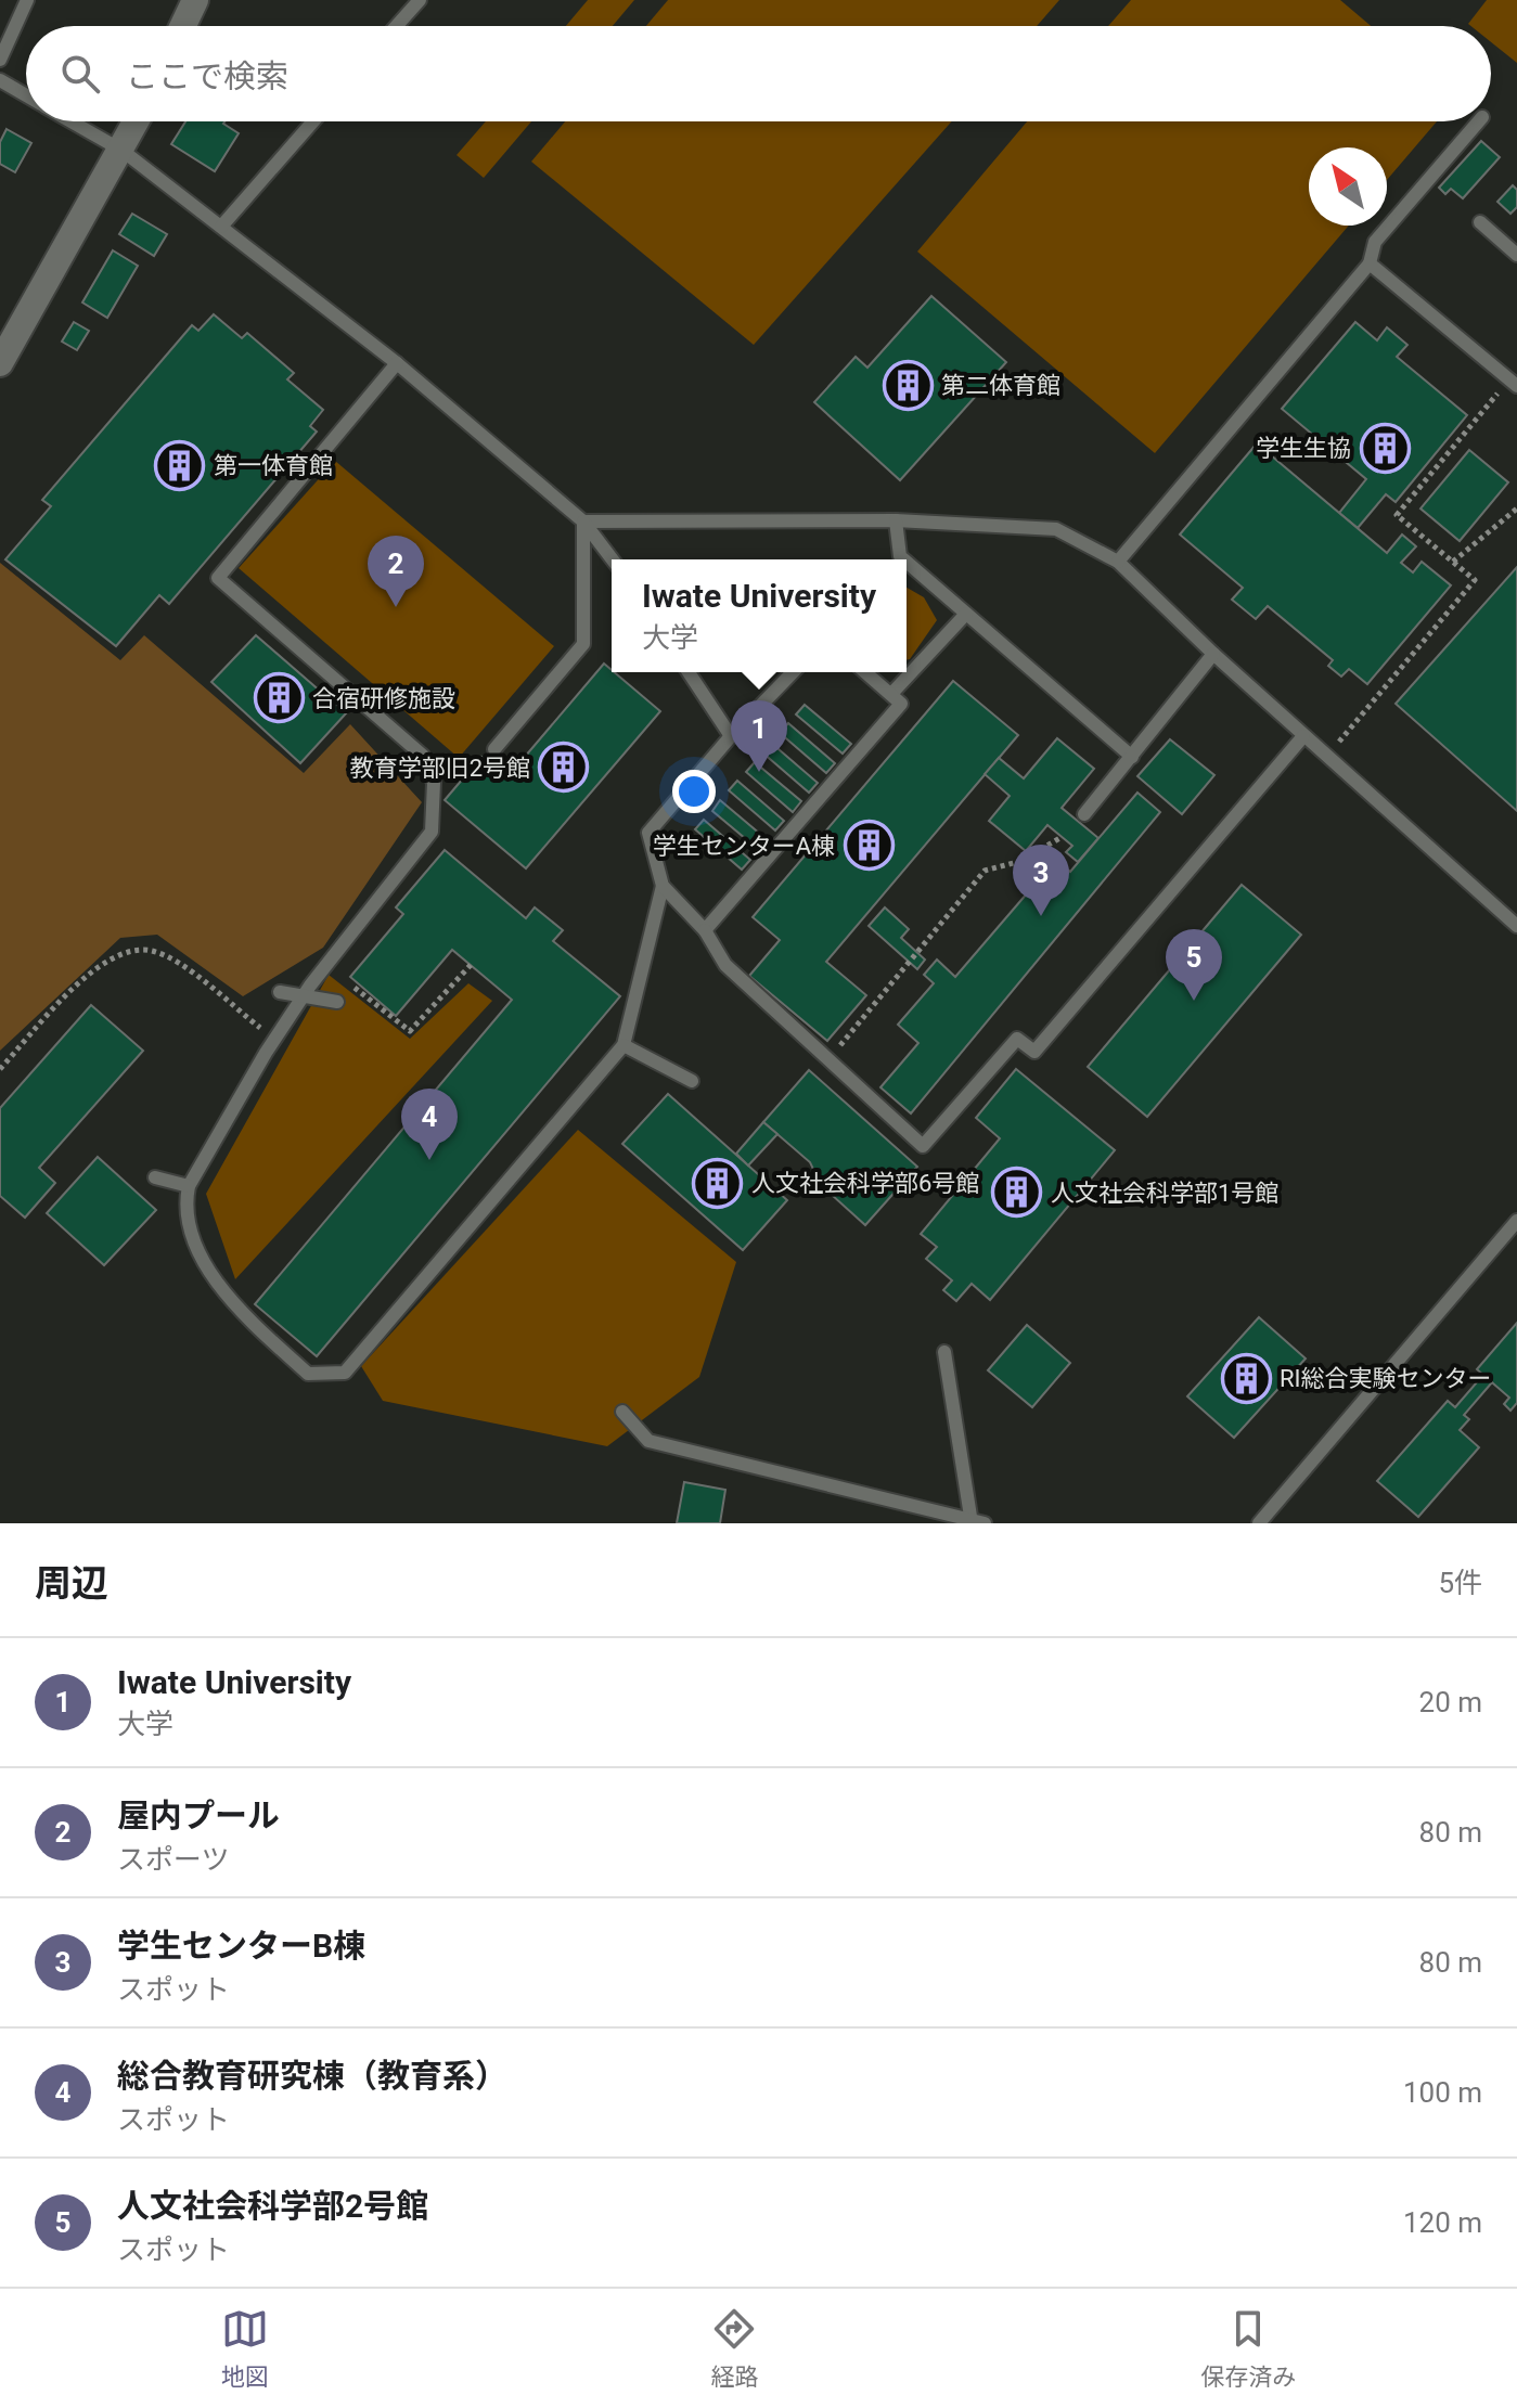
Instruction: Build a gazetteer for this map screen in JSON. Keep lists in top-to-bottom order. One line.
{"places":{"building":["第二体育館","学生生協","第一体育館","合宿研修施設","教育学部旧2号館","学生センターA棟","人文社会科学部6号館","人文社会科学部1号館","RI総合実験センター"]},"north":"top left","page":{"search":"ここで検索","pins":["2","1","3","5","4"],"popup":["Iwate University","大学"],"heading":["周辺","5件"],"list":[{"mark":"1","name":"Iwate University","note":"大学","value":"20 m"},{"mark":"2","name":"屋内プール","note":"スポーツ","value":"80 m"},{"mark":"3","name":"学生センターB棟","note":"スポット","value":"80 m"},{"mark":"4","name":"総合教育研究棟（教育系）","note":"スポット","value":"100 m"},{"mark":"5","name":"人文社会科学部2号館","note":"スポット","value":"120 m"}],"nav":["地図","経路","保存済み"]}}
